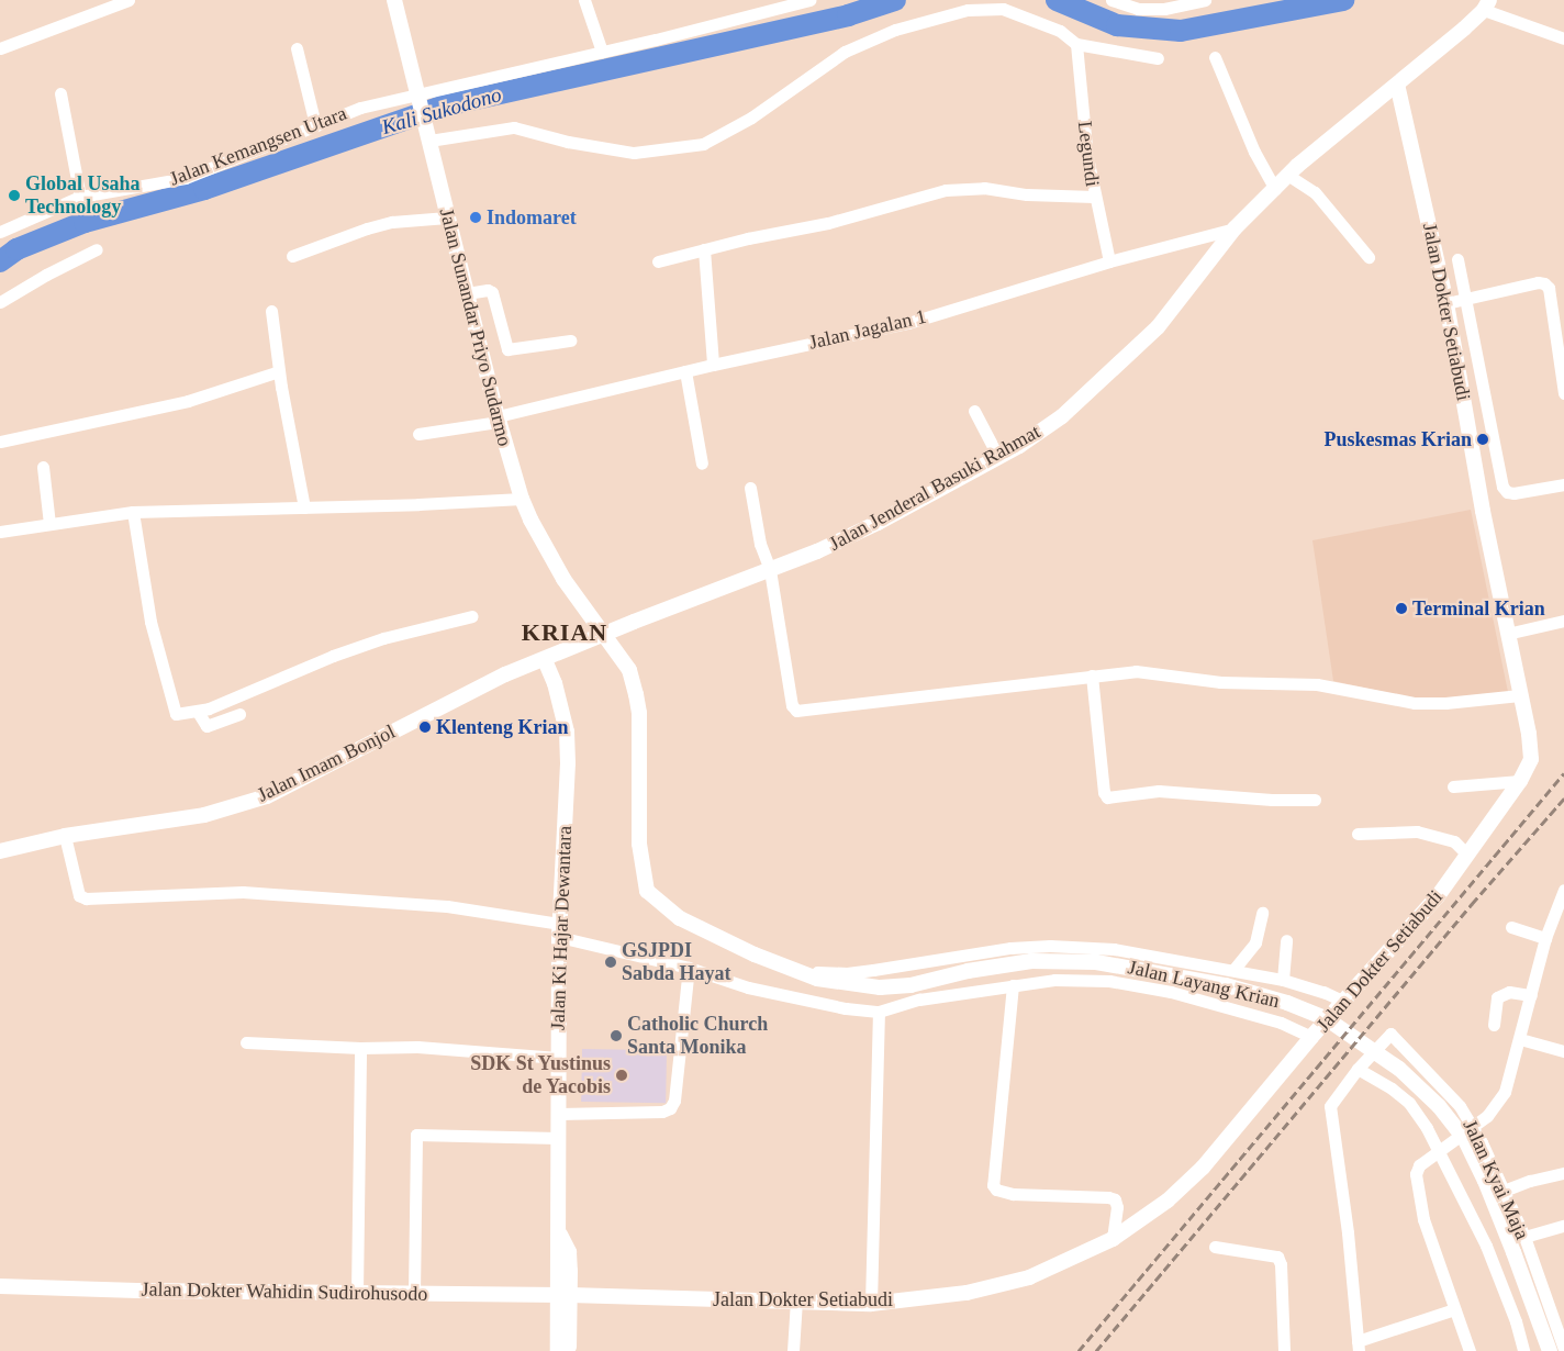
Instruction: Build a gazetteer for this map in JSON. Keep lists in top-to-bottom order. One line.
{"streets":{"main road":["Jalan Dokter Setiabudi","Jalan Sunandar Priyo Sudarmo","Jalan Jenderal Basuki Rahmat","Jalan Imam Bonjol","Jalan Ki Hajar Dewantara","Jalan Layang Krian","Jalan Dokter Wahidin Sudirohusodo"],"street":["Jalan Kemangsen Utara","Legundi","Jalan Jagalan 1","Jalan Kyai Maja"]},"crossings":[["Jalan Kemangsen Utara","Jalan Sunandar Priyo Sudarmo"],["Legundi","Jalan Jagalan 1"],["Jalan Dokter Setiabudi","Jalan Jenderal Basuki Rahmat"],["Jalan Dokter Setiabudi","Jalan Ki Hajar Dewantara"],["Jalan Dokter Setiabudi","Jalan Dokter Wahidin Sudirohusodo"],["Jalan Sunandar Priyo Sudarmo","Jalan Jagalan 1"],["Jalan Sunandar Priyo Sudarmo","Jalan Jenderal Basuki Rahmat"],["Jalan Sunandar Priyo Sudarmo","Jalan Imam Bonjol"],["Jalan Sunandar Priyo Sudarmo","Jalan Layang Krian"],["Jalan Jagalan 1","Jalan Jenderal Basuki Rahmat"],["Jalan Jenderal Basuki Rahmat","Jalan Imam Bonjol"],["Jalan Imam Bonjol","Jalan Ki Hajar Dewantara"],["Jalan Ki Hajar Dewantara","Jalan Dokter Wahidin Sudirohusodo"],["Jalan Layang Krian","Jalan Kyai Maja"]],"districts":["KRIAN"],"water":["Kali Sukodono"],"places":["Global Usaha Technology","Indomaret","Puskesmas Krian","Terminal Krian","Klenteng Krian","GSJPDI Sabda Hayat","Catholic Church Santa Monika","SDK St Yustinus de Yacobis"]}
